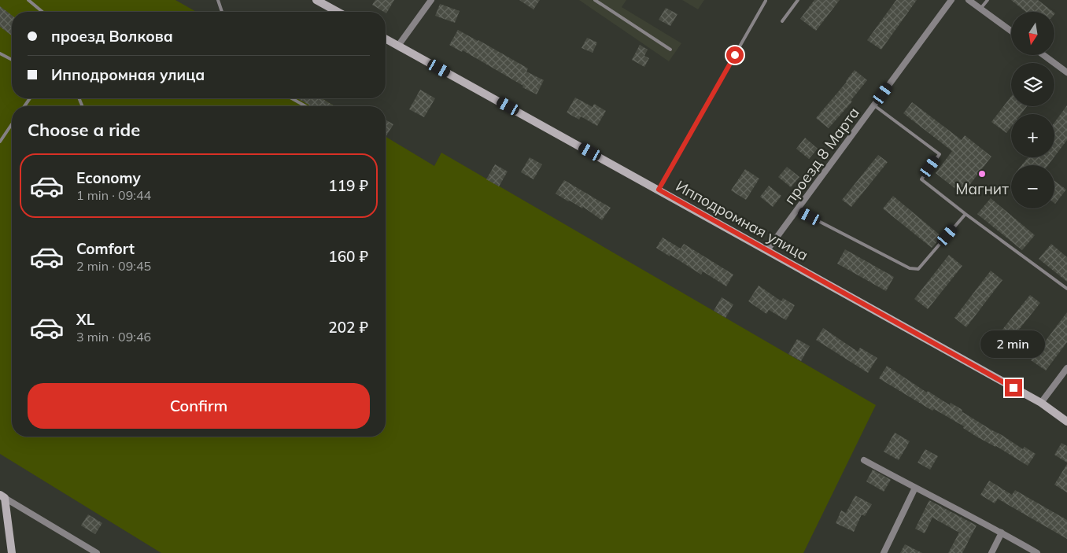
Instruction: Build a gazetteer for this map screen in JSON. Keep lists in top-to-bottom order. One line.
{"streets":{"main road":["Ипподромная улица"],"street":["проезд 8 Марта"]},"crossings":[["проезд 8 Марта","Ипподромная улица"]],"places":["Магнит"],"north":"bottom","page":{"map_buttons":["+","−"],"banner":["проезд Волкова","Ипподромная улица"],"heading":"Choose a ride","list":[{"name":"Economy","note":"1 min · 09:44","value":"119 ₽"},{"name":"Comfort","note":"2 min · 09:45","value":"160 ₽"},{"name":"XL","note":"3 min · 09:46","value":"202 ₽"}],"bubble":"2 min","buttons":"Confirm"}}
